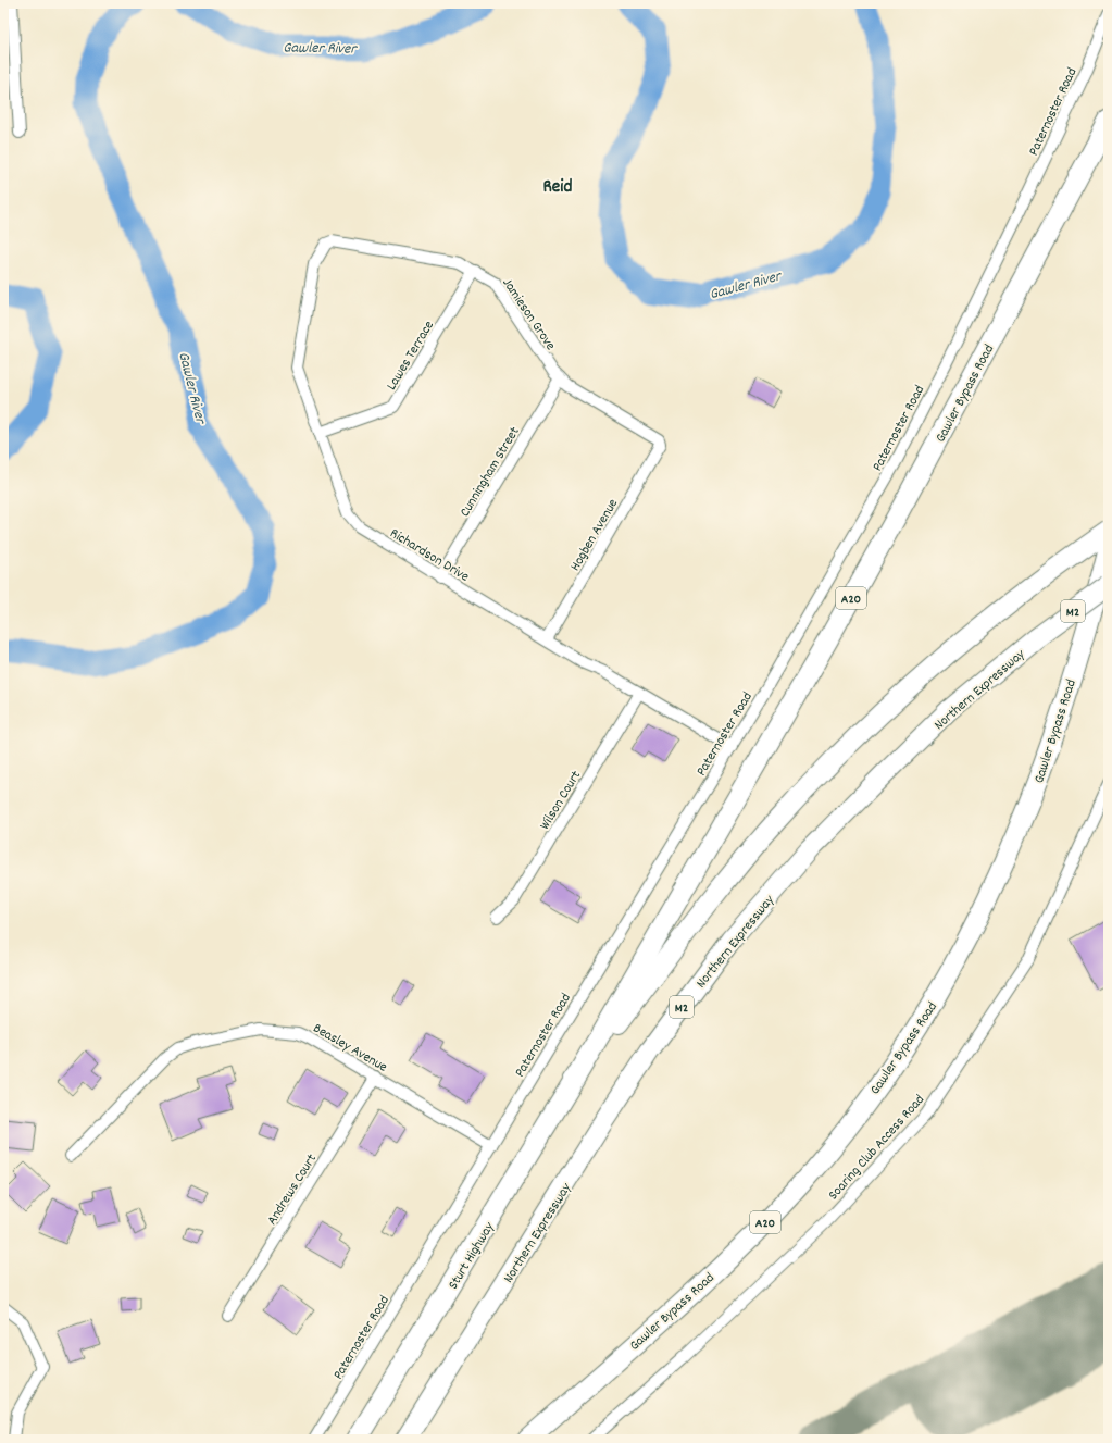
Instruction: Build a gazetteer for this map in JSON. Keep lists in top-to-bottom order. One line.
{"streets":{"highway":["Gawler Bypass Road","A20","M2","Northern Expressway","Sturt Highway"],"street":["Paternoster Road","Jamieson Grove","Lawes Terrace","Cunningham Street","Hogben Avenue","Richardson Drive","Wilson Court","Beasley Avenue","Soaring Club Access Road","Andrews Court"]},"crossings":[["Paternoster Road","Richardson Drive"],["Paternoster Road","Beasley Avenue"],["Jamieson Grove","Lawes Terrace"],["Jamieson Grove","Cunningham Street"],["Jamieson Grove","Hogben Avenue"],["Jamieson Grove","Richardson Drive"],["Lawes Terrace","Richardson Drive"],["Gawler Bypass Road","Sturt Highway"],["Cunningham Street","Richardson Drive"],["Hogben Avenue","Richardson Drive"],["Richardson Drive","Wilson Court"],["Beasley Avenue","Andrews Court"]],"districts":["Reid"],"water":["Gawler River"]}
